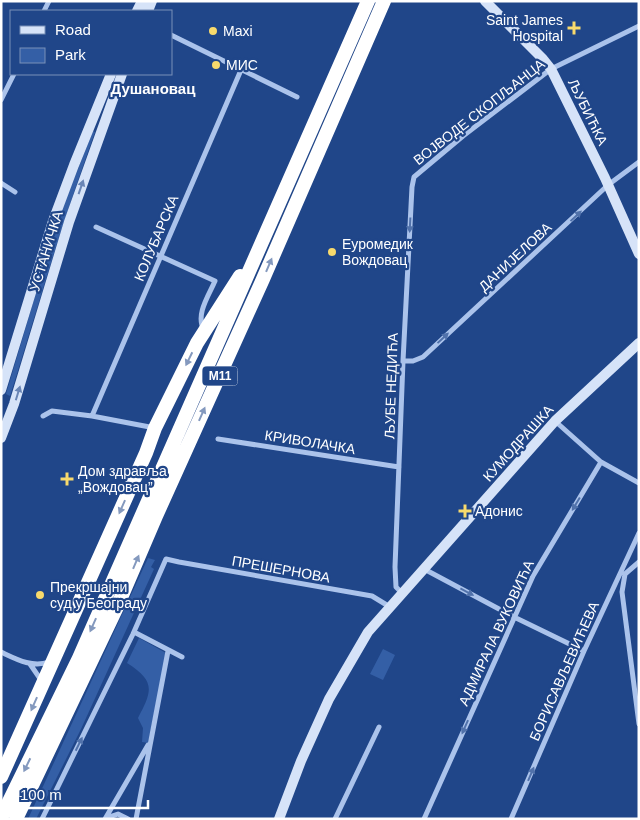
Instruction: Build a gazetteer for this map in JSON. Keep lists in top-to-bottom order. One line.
{"streets":{"highway":["M11"],"street":["ВОЈВОДЕ СКОПЉАНЦА","ЉУБИЋКА","КОЛУБАРСКА","УСТАНИЧКА","ДАНИЈЕЛОВА","ЉУБЕ НЕДИЋА","КРИВОЛАЧКА","КУМОДРАШКА","ПРЕШЕРНОВА","АДМИРАЛА ВУКОВИЋА","БОРИСАВЉЕВИЋЕВА"]},"crossings":[["ВОЈВОДЕ СКОПЉАНЦА","ЉУБИЋКА"],["ВОЈВОДЕ СКОПЉАНЦА","ЉУБЕ НЕДИЋА"],["ЉУБИЋКА","ДАНИЈЕЛОВА"],["ДАНИЈЕЛОВА","ЉУБЕ НЕДИЋА"],["ЉУБЕ НЕДИЋА","КРИВОЛАЧКА"],["ЉУБЕ НЕДИЋА","КУМОДРАШКА"],["КУМОДРАШКА","ПРЕШЕРНОВА"]],"one_way":["ДАНИЈЕЛОВА","ЉУБЕ НЕДИЋА","АДМИРАЛА ВУКОВИЋА","БОРИСАВЉЕВИЋЕВА"],"districts":["Душановац"],"places":{"health":["Saint James Hospital","Дом здравља „Вождовац”","Адонис"],"other":["Maxi","МИС","Еуромедик Вождовац","Прекршајни суд у Београду"]},"legend":["Road","Park"],"scale_bar":"100 m"}
